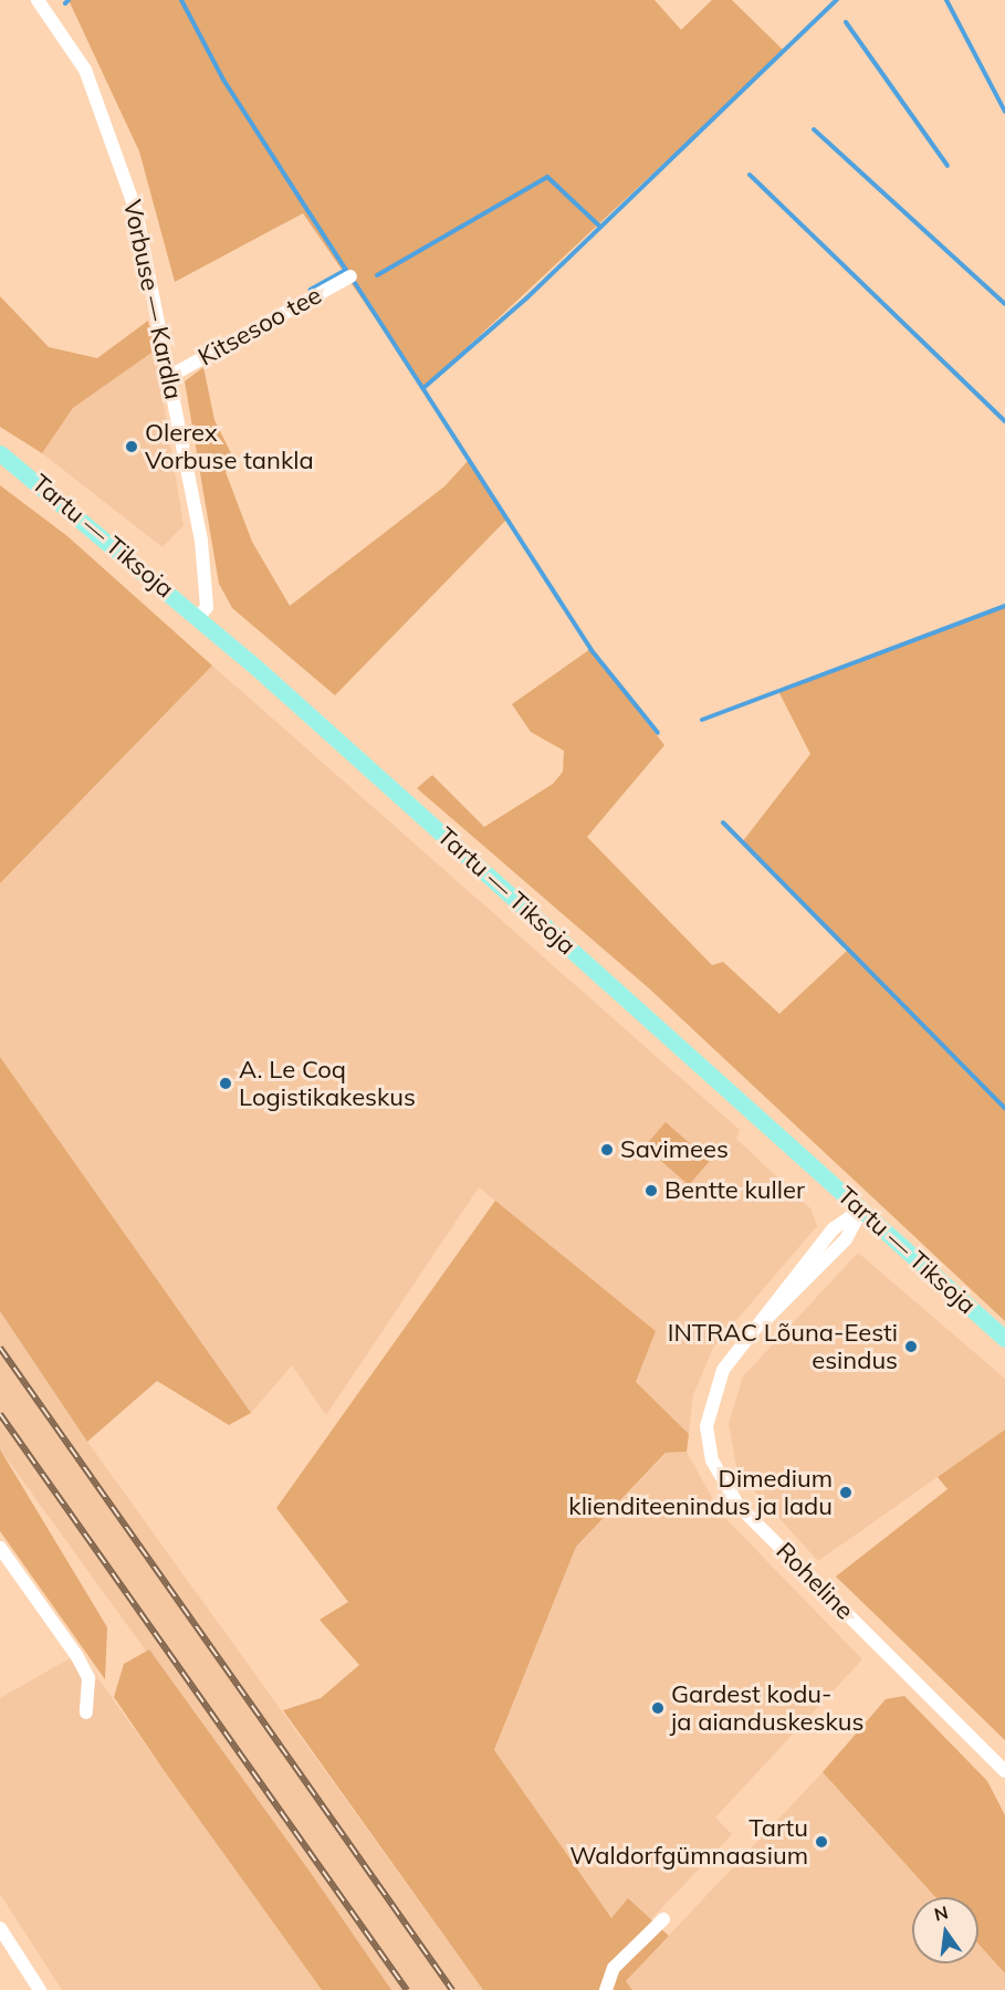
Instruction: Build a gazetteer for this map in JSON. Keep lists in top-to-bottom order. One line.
{"streets":{"main road":["Tartu — Tiksoja"],"street":["Vorbuse — Kardla","Kitsesoo tee","Roheline"]},"crossings":[["Vorbuse — Kardla","Kitsesoo tee"],["Vorbuse — Kardla","Tartu — Tiksoja"],["Tartu — Tiksoja","Roheline"]],"places":["Olerex Vorbuse tankla","A. Le Coq Logistikakeskus","Savimees","Bentte kuller","INTRAC Lõuna-Eesti esindus","Dimedium klienditeenindus ja ladu","Gardest kodu- ja aianduskeskus","Tartu Waldorfgümnaasium"],"north":"top"}
